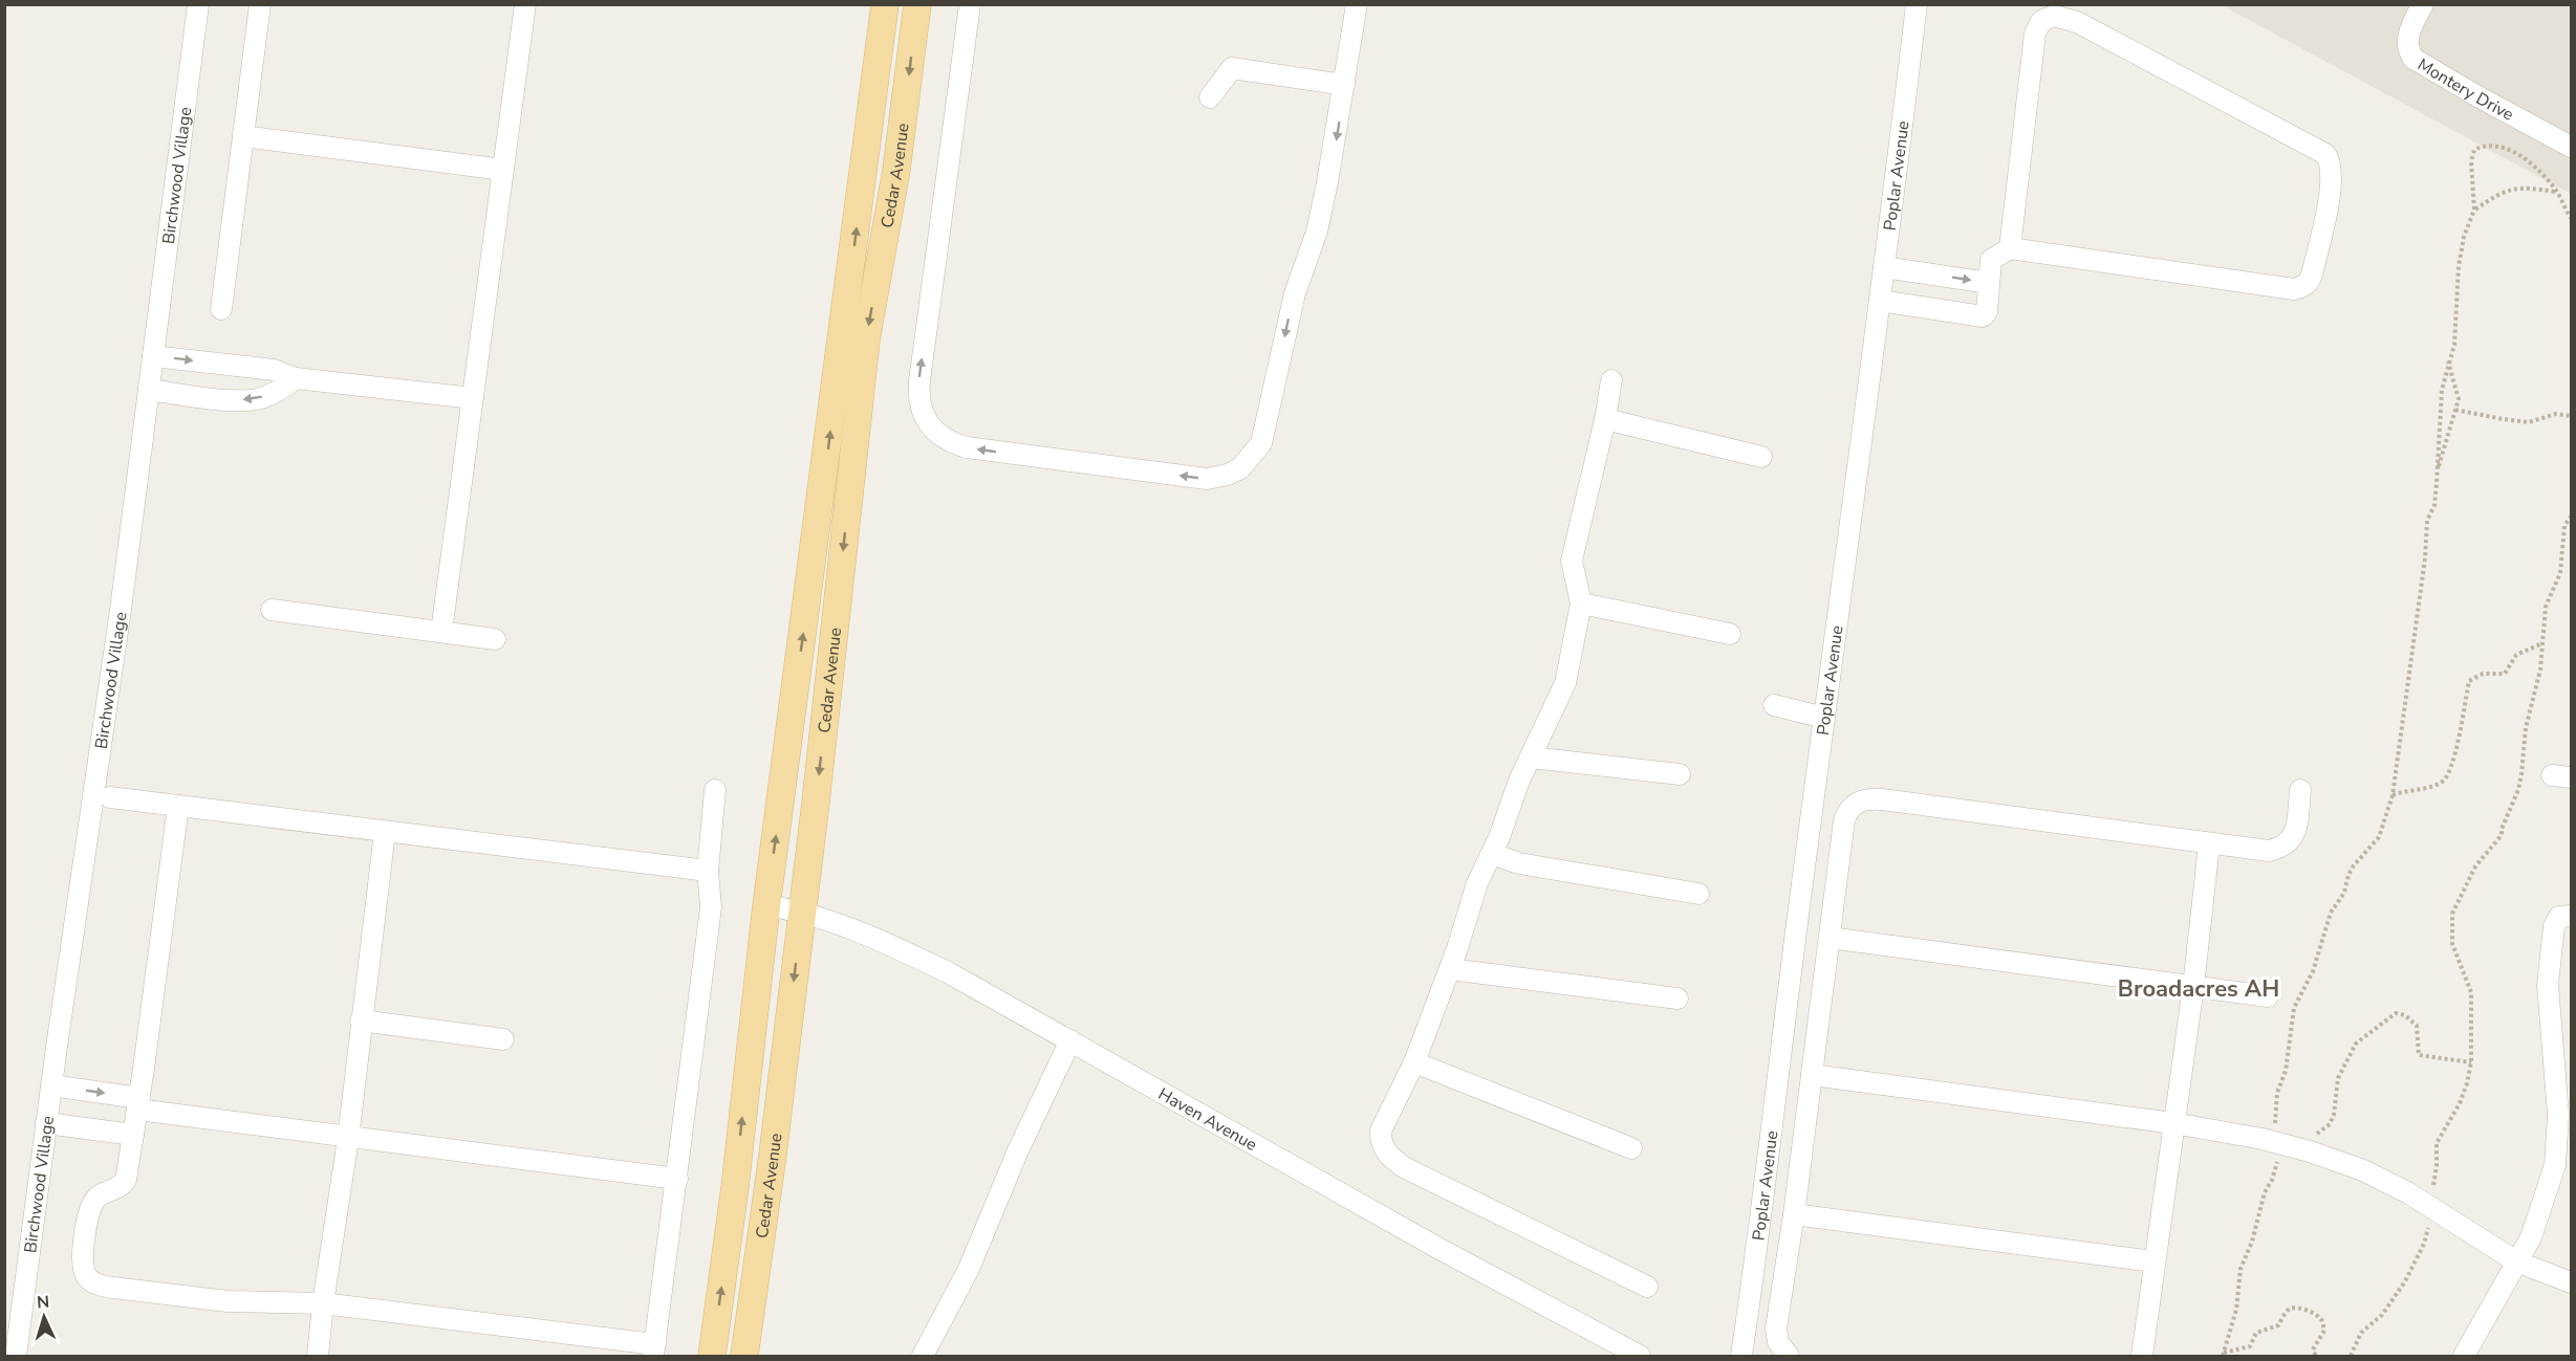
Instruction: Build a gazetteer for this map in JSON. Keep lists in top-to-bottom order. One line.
{"streets":{"main road":["Cedar Avenue"],"street":["Montery Drive","Birchwood Village","Poplar Avenue","Haven Avenue"]},"crossings":[["Cedar Avenue","Haven Avenue"]],"districts":["Broadacres AH"],"north":"top"}
